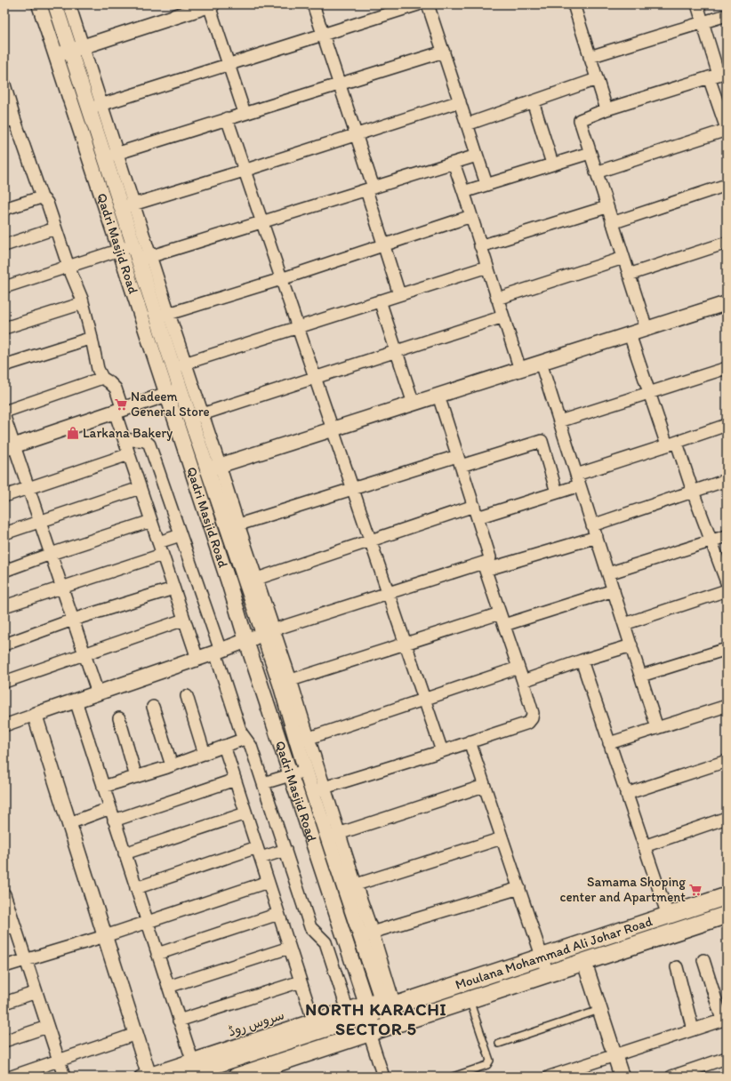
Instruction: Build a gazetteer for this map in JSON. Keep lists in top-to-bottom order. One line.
{"streets":{"main road":["Moulana Mohammad Ali Johar Road"],"street":["Qadri Masjid Road","سروس روڈ"]},"crossings":[["Qadri Masjid Road","Moulana Mohammad Ali Johar Road"],["Qadri Masjid Road","سروس روڈ"],["Moulana Mohammad Ali Johar Road","سروس روڈ"]],"districts":["NORTH KARACHI SECTOR 5"],"places":{"supermarket":["Nadeem General Store","Samama Shoping center and Apartment"],"shop":["Larkana Bakery"]}}
